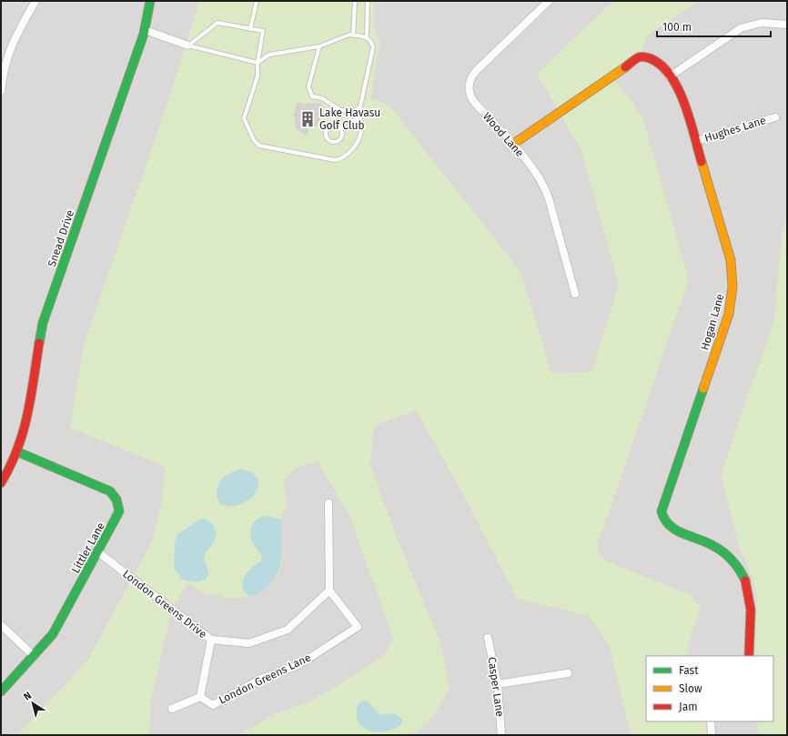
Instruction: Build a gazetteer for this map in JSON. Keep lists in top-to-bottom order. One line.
{"streets":{"street":["Hughes Lane","Wood Lane","Snead Drive","Hogan Lane","Littler Lane","London Greens Drive","London Greens Lane","Casper Lane"]},"crossings":[["Hughes Lane","Hogan Lane"],["Wood Lane","Hogan Lane"],["Snead Drive","Littler Lane"],["Littler Lane","London Greens Drive"],["London Greens Drive","London Greens Lane"]],"places":{"building":["Lake Havasu Golf Club"]},"legend":["Fast","Slow","Jam"],"scale_bar":"100 m","north":"top left"}
